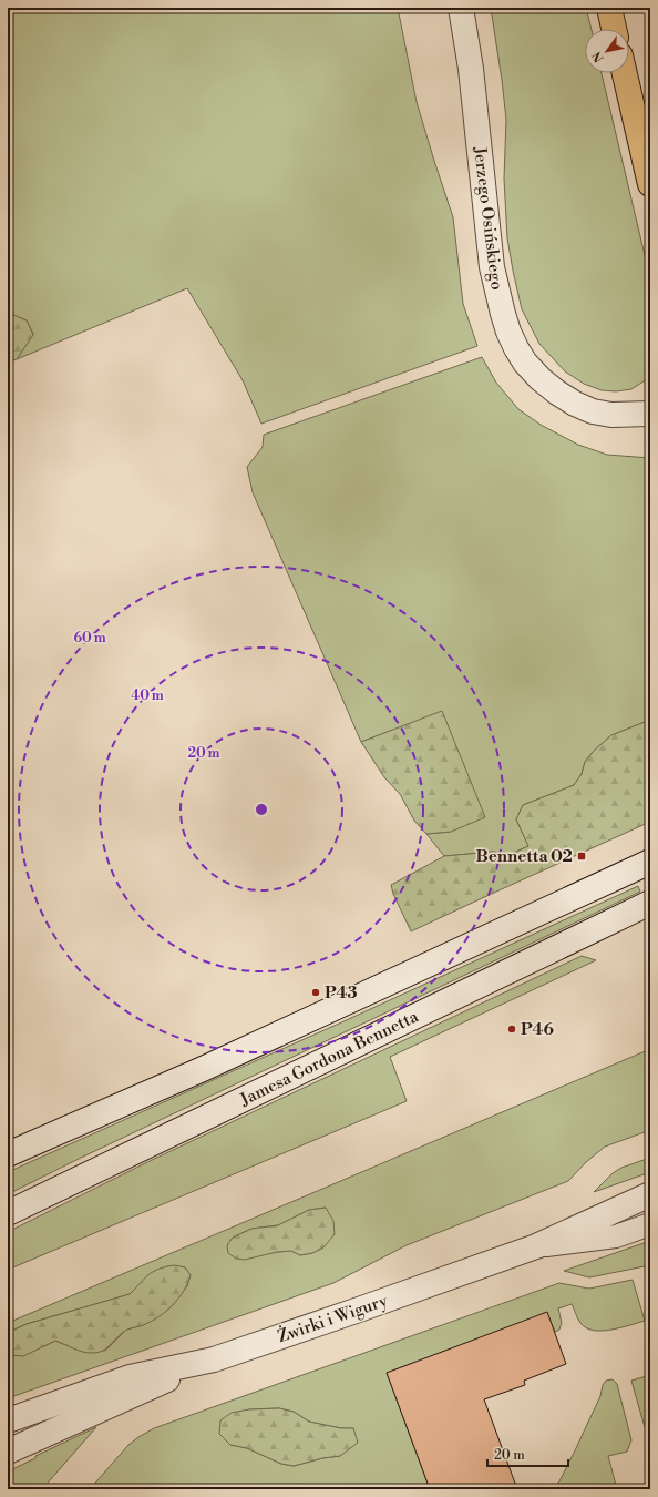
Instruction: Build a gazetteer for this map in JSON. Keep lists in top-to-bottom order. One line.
{"streets":{"street":["Jerzego Osińskiego","Jamesa Gordona Bennetta","Żwirki i Wigury"]},"places":{"transit":["Bennetta 02"],"other":["P43","P46"]},"scale_bar":"20 m","north":"bottom left","rings":["60 m","40 m","20 m"]}
